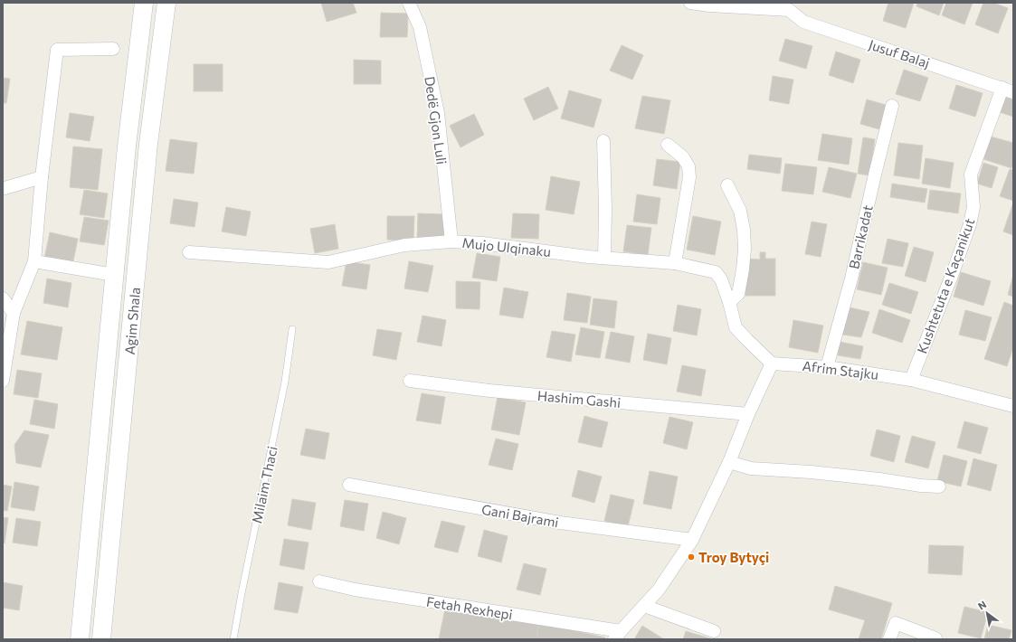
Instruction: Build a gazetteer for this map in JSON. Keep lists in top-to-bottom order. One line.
{"streets":{"main road":["Agim Shala"],"street":["Jusuf Balaj","Dedë Gjon Luli","Barrikadat","Mujo Ulqinaku","Kushtetuta e Kaçanikut","Afrim Stajku","Hashim Gashi","Gani Bajrami","Fetah Rexhepi"],"lane":["Milaim Thaci"]},"crossings":[["Jusuf Balaj","Kushtetuta e Kaçanikut"],["Dedë Gjon Luli","Mujo Ulqinaku"],["Barrikadat","Afrim Stajku"],["Mujo Ulqinaku","Afrim Stajku"],["Kushtetuta e Kaçanikut","Afrim Stajku"]],"places":["Troy Bytyçi"],"north":"top left"}
